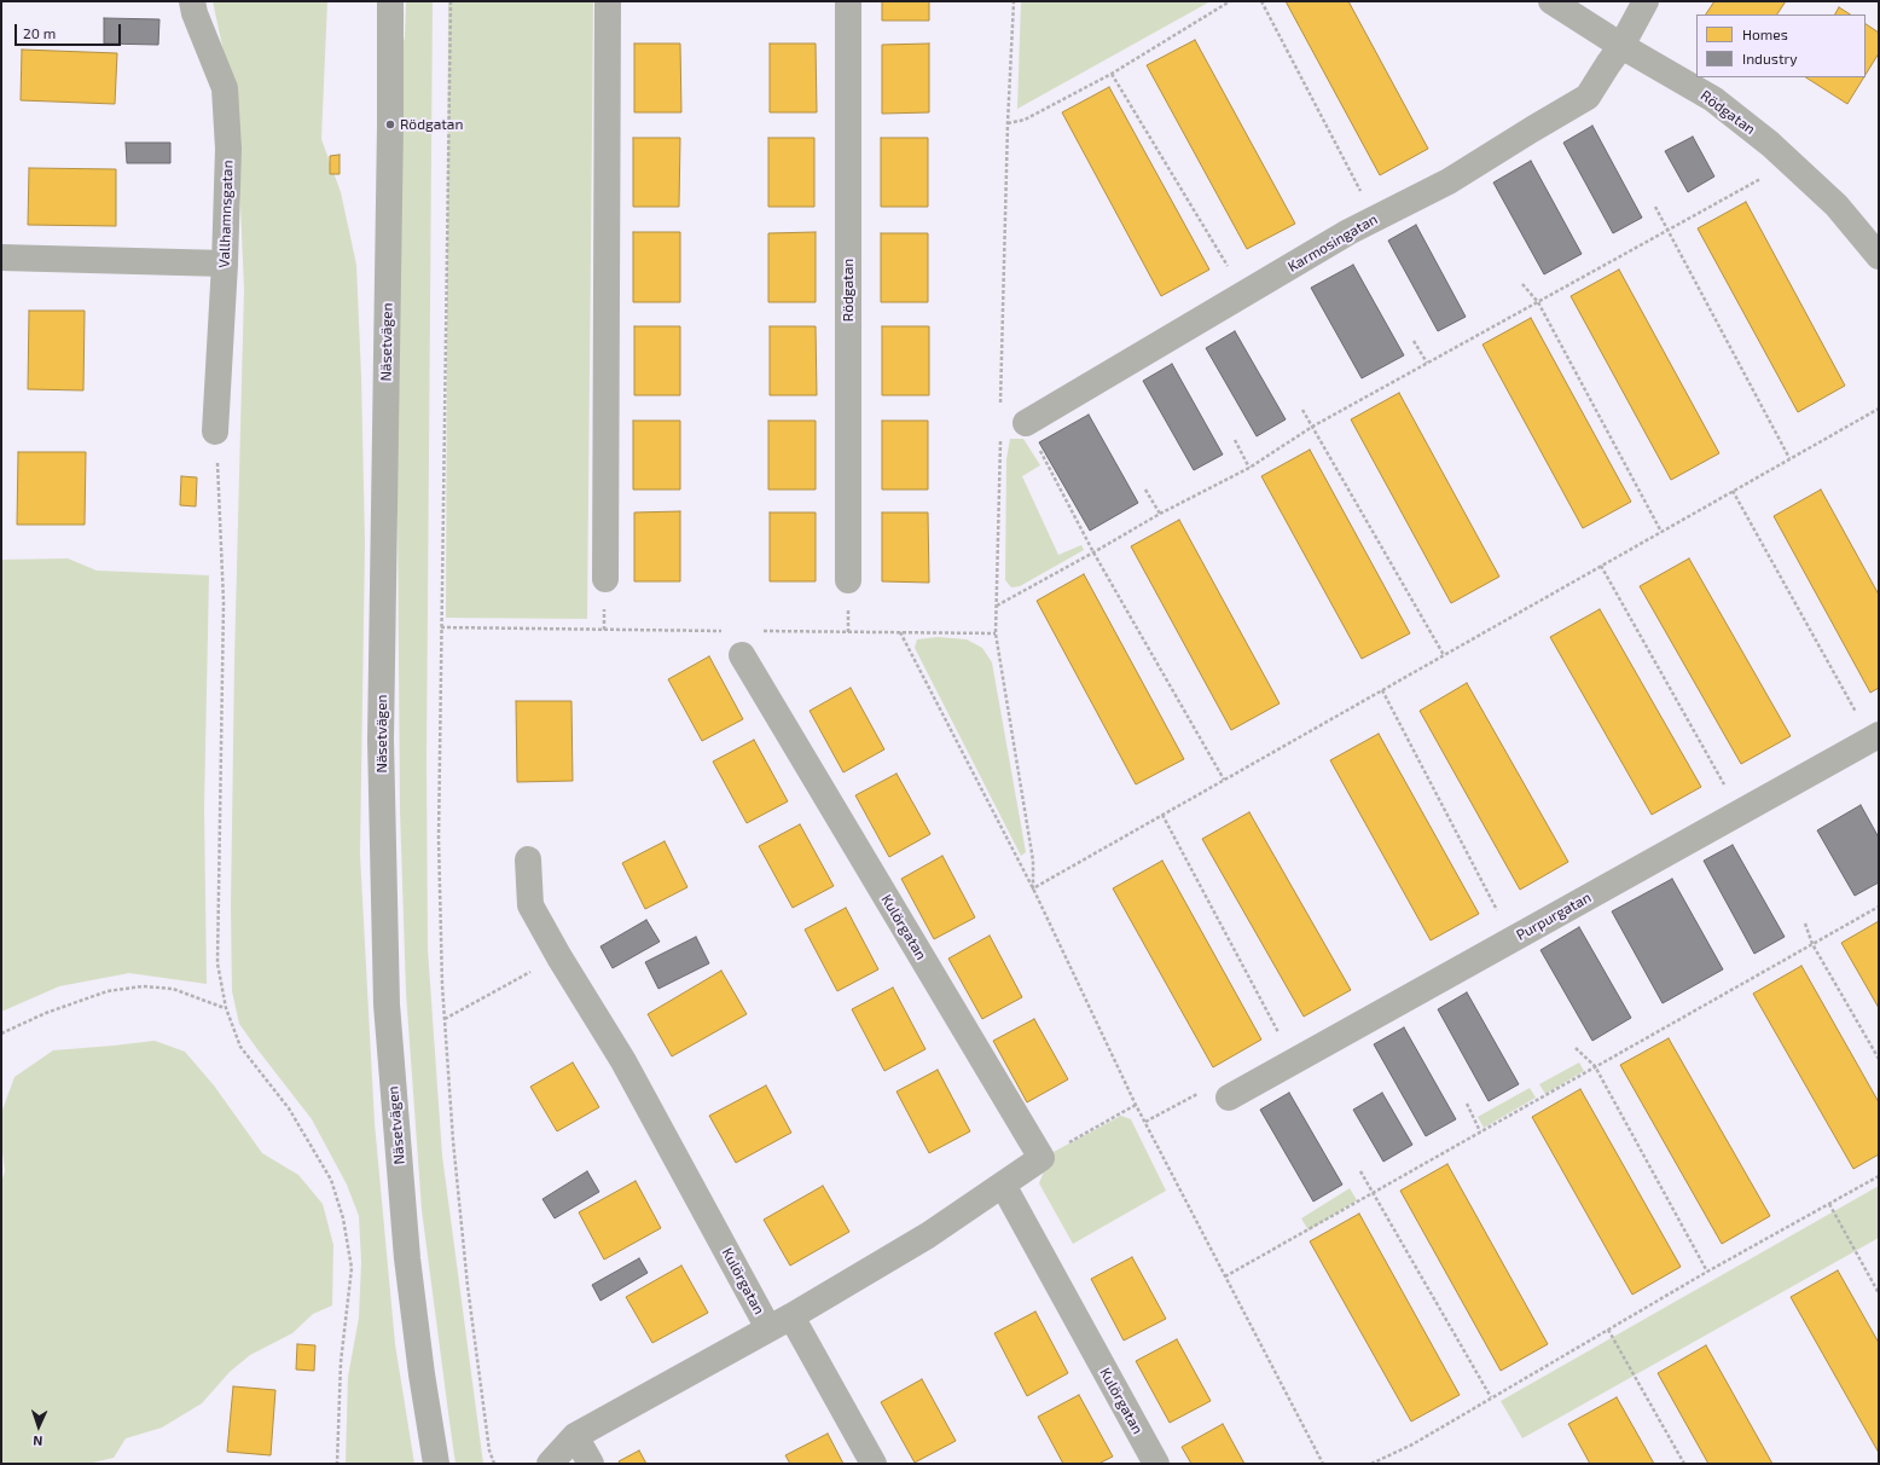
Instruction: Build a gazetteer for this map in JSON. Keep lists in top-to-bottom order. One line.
{"streets":{"street":["Rödgatan","Vallhamnsgatan","Karmosingatan","Näsetvägen","Purpurgatan","Kulörgatan"]},"crossings":[["Rödgatan","Karmosingatan"]],"places":["Rödgatan"],"legend":["Homes","Industry"],"scale_bar":"20 m","north":"bottom"}
